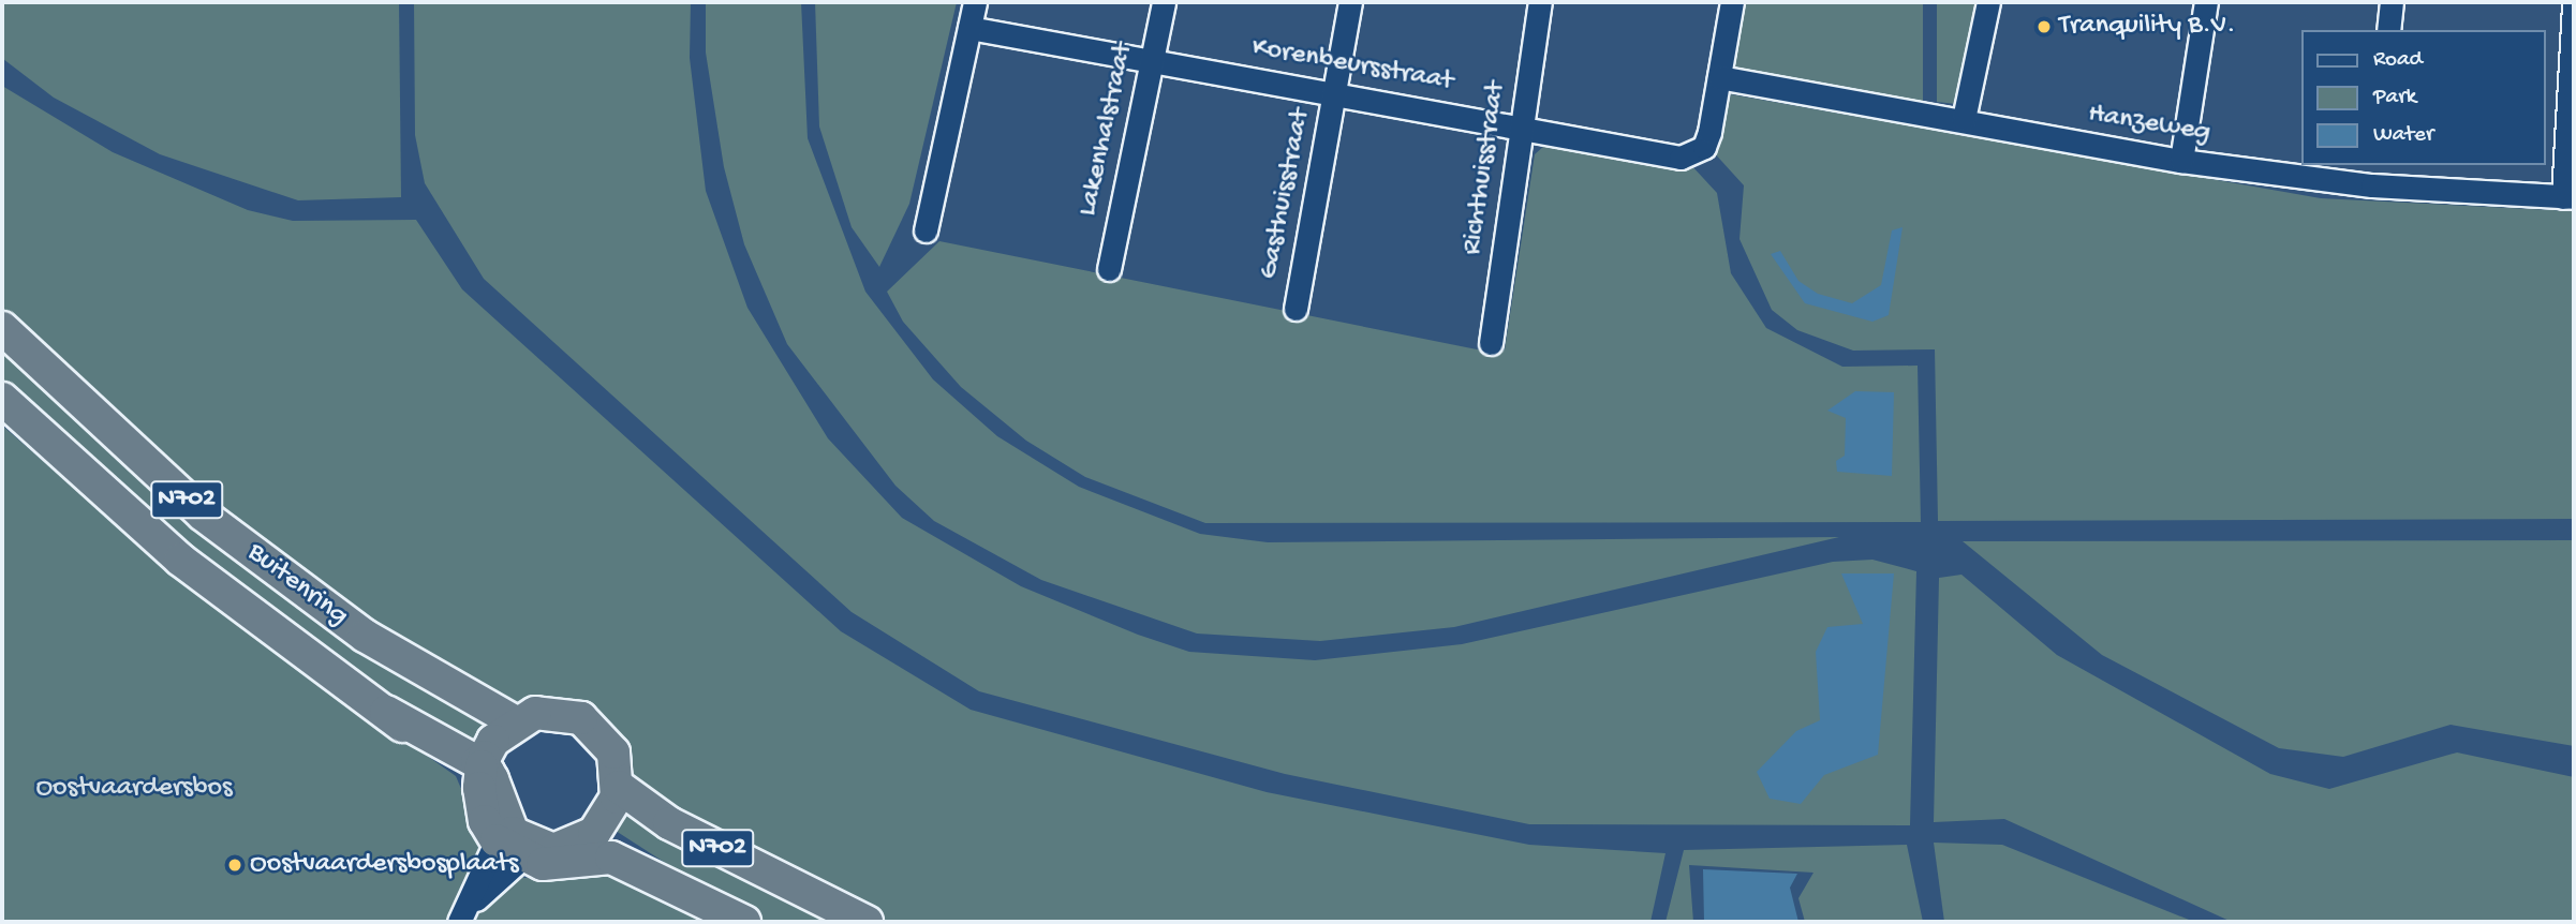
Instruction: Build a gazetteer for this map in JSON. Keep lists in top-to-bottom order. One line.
{"streets":{"highway":["N702","Buitenring"],"street":["Korenbeursstraat","Hanzeweg","Lakenhalstraat","Richthuisstraat","Gasthuisstraat"]},"crossings":[["Korenbeursstraat","Hanzeweg"],["Korenbeursstraat","Lakenhalstraat"],["Korenbeursstraat","Richthuisstraat"],["Korenbeursstraat","Gasthuisstraat"],["N702","Buitenring"]],"parks":["Oostvaardersbos"],"places":["Tranquility B.V.","Oostvaardersbosplaats"],"legend":["Road","Park","Water"]}
